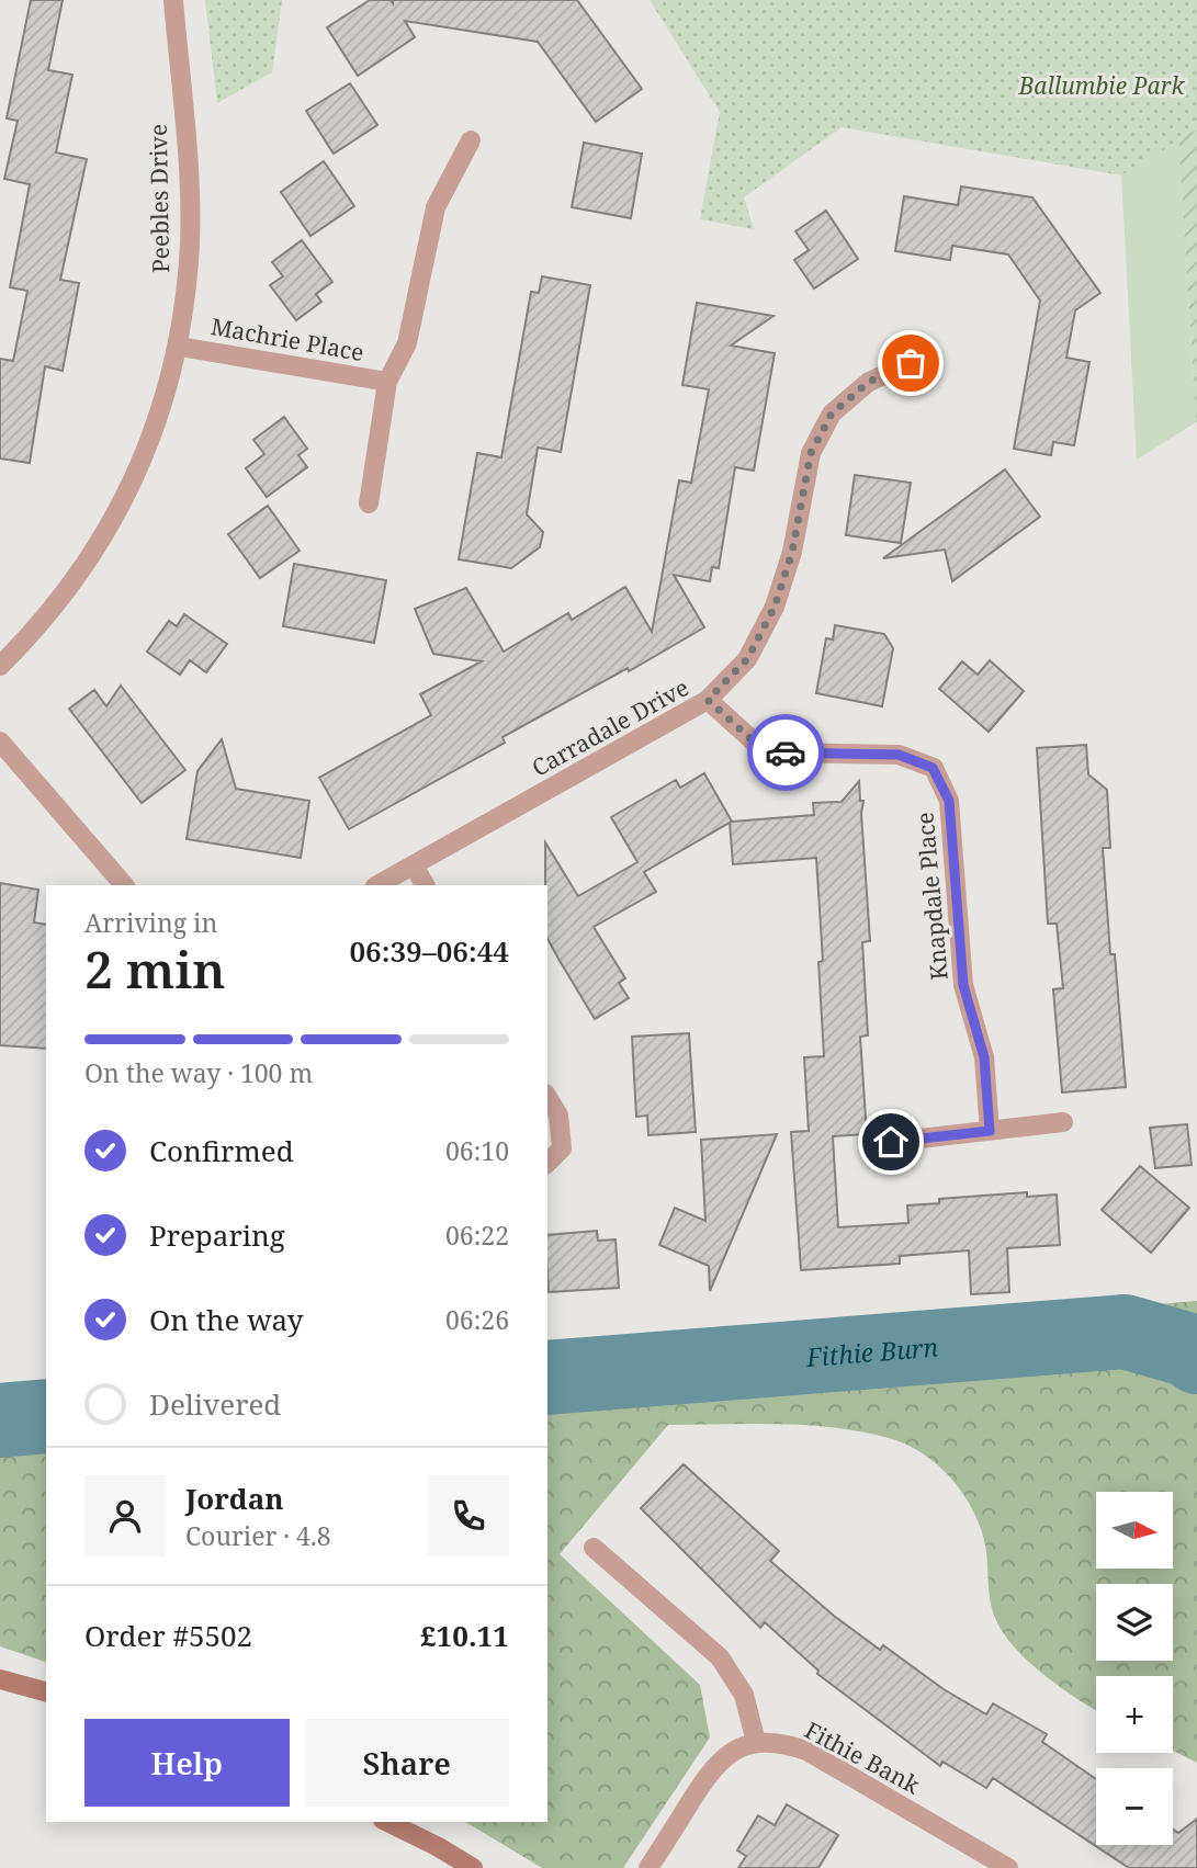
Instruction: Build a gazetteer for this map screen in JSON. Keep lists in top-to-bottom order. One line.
{"streets":{"street":["Peebles Drive","Machrie Place","Carradale Drive","Knapdale Place","Fithie Bank"]},"crossings":[["Peebles Drive","Machrie Place"],["Carradale Drive","Knapdale Place"]],"water":["Fithie Burn"],"parks":["Ballumbie Park"],"north":"right","page":{"heading":["2 min","Arriving in","06:39–06:44"],"panel":["Jordan","Courier · 4.8","Order #5502","£10.11"],"bar":"On the way · 100 m","list":[["Confirmed","06:10"],["Preparing","06:22"],["On the way","06:26"],"Delivered"],"map_buttons":["+","−"],"buttons":["Help","Share"]}}
